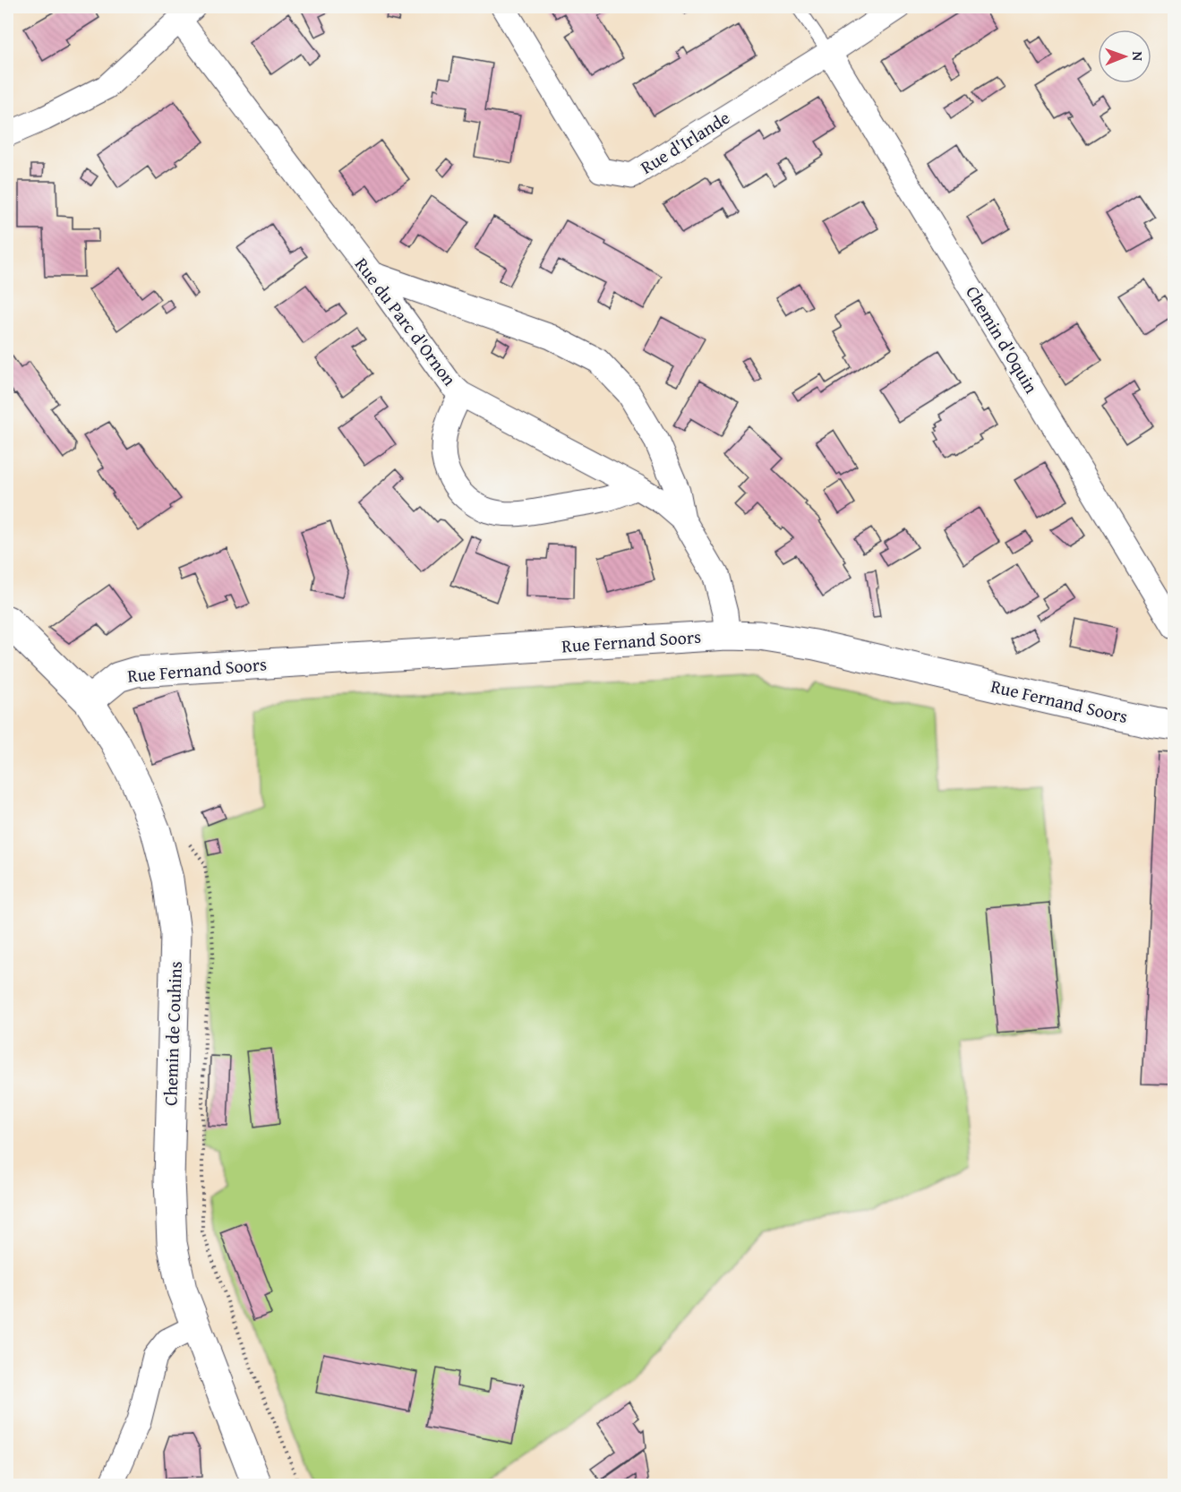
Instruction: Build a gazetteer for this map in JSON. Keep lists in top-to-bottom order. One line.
{"streets":{"street":["Rue d'Irlande","Rue du Parc d'Ornon","Chemin d'Oquin","Rue Fernand Soors","Chemin de Couhins"]},"crossings":[["Rue d'Irlande","Chemin d'Oquin"],["Rue du Parc d'Ornon","Rue Fernand Soors"],["Rue Fernand Soors","Chemin de Couhins"]],"north":"right"}
